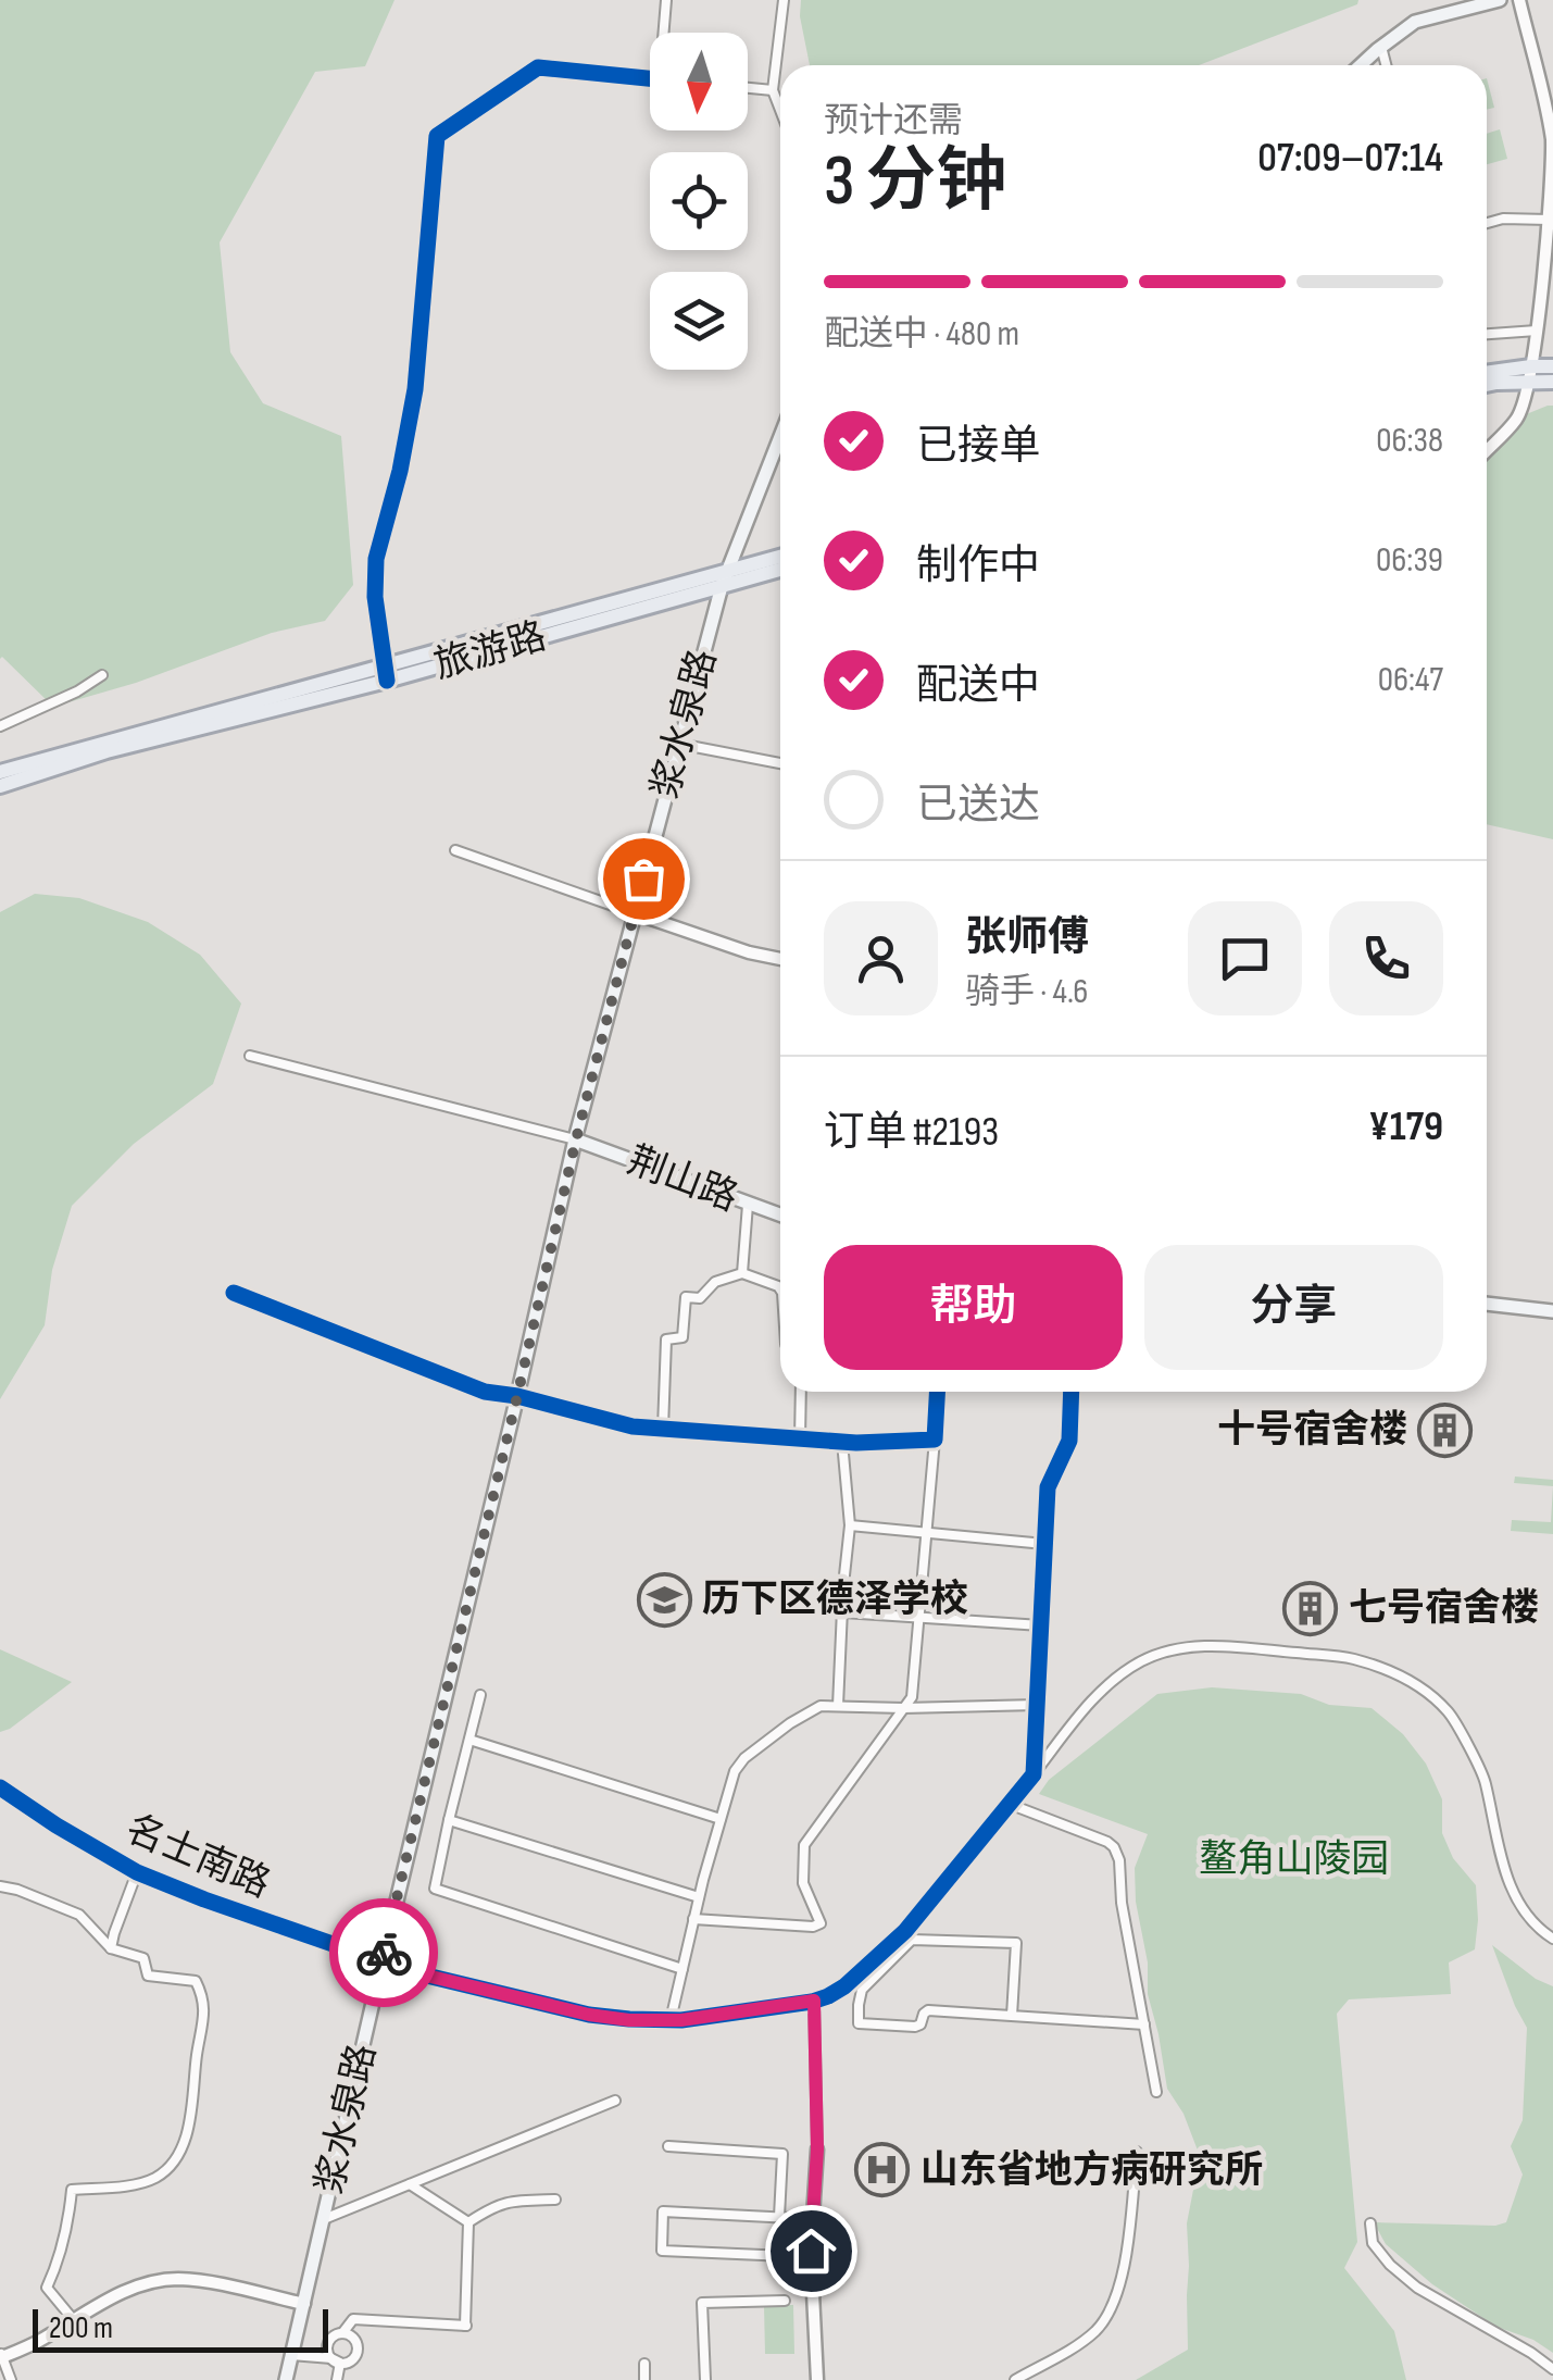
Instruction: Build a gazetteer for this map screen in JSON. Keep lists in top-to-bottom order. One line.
{"streets":{"main road":["旅游路","浆水泉路","荆山路"],"street":["名士南路"]},"crossings":[["旅游路","浆水泉路"],["浆水泉路","荆山路"],["浆水泉路","名士南路"]],"parks":["鳌角山陵园"],"places":{"building":["十号宿舍楼","七号宿舍楼"],"school or university":["历下区德泽学校"],"hospital":["山东省地方病研究所"]},"scale_bar":"200 m","north":"bottom","page":{"heading":["3 分钟","预计还需","07:09–07:14"],"panel":["张师傅","骑手 · 4.6","订单 #2193","¥179"],"bar":"配送中 · 480 m","list":[["已接单","06:38"],["制作中","06:39"],["配送中","06:47"],"已送达"],"buttons":["帮助","分享"],"scale":"200 m"}}
